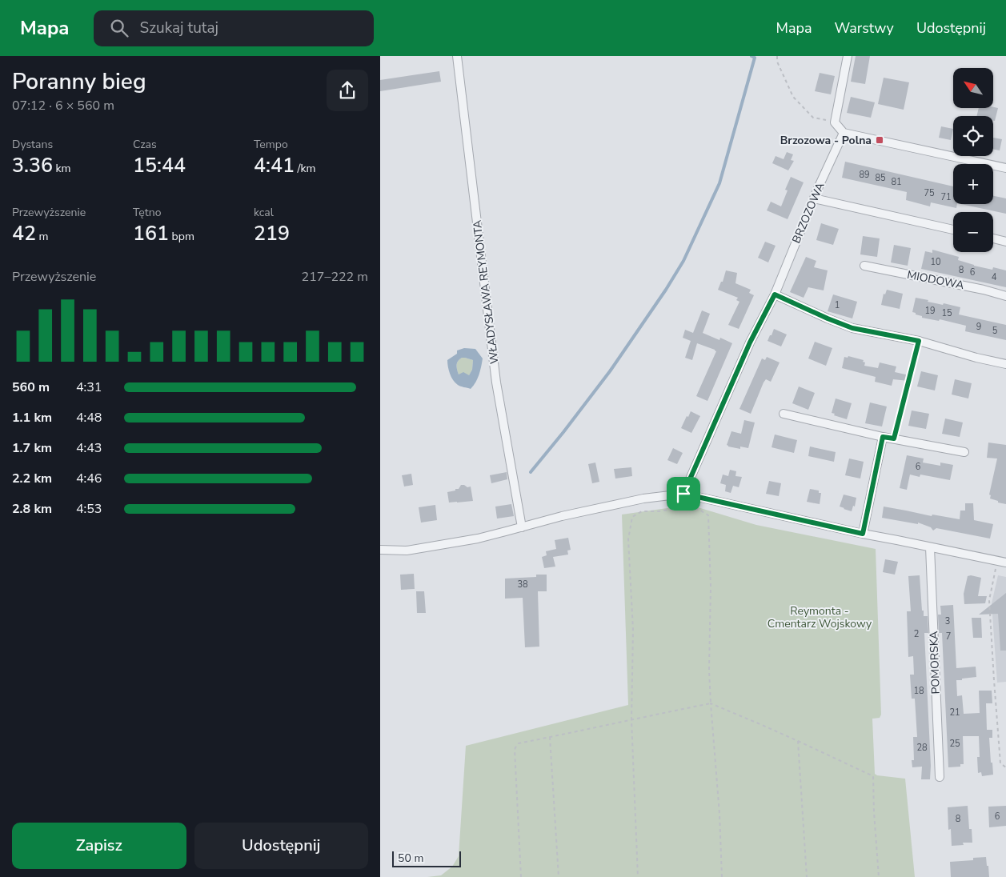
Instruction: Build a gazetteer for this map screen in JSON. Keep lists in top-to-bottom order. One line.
{"streets":{"street":["BRZOZOWA","MIODOWA","WŁADYSŁAWA REYMONTA","POMORSKA"]},"parks":["Reymonta - Cmentarz Wojskowy"],"places":{"transit":["Brzozowa - Polna"]},"house_numbers":["89","85","81","75","71","10","8","6","4","1","19","15","9","5","6","38","3","2","7","18","21","25","28","6","8"],"scale_bar":"50 m","north":"top left","page":{"header":"Mapa","search":"Szukaj tutaj","nav":["Mapa","Warstwy","Udostępnij"],"heading":["Poranny bieg","07:12 · 6 × 560 m"],"map_buttons":["+","−"],"stats":[["Dystans","3.36 km"],["Czas","15:44"],["Tempo","4:41 /km"],["Przewyższenie","42 m"],["Tętno","161 bpm"],["kcal","219"]],"chart":["Przewyższenie","217–222 m"],"list":[{"name":"560 m","note":"4:31"},{"name":"1.1 km","note":"4:48"},{"name":"1.7 km","note":"4:43"},{"name":"2.2 km","note":"4:46"},{"name":"2.8 km","note":"4:53"}],"buttons":["Zapisz","Udostępnij"],"scale":"50 m"}}
